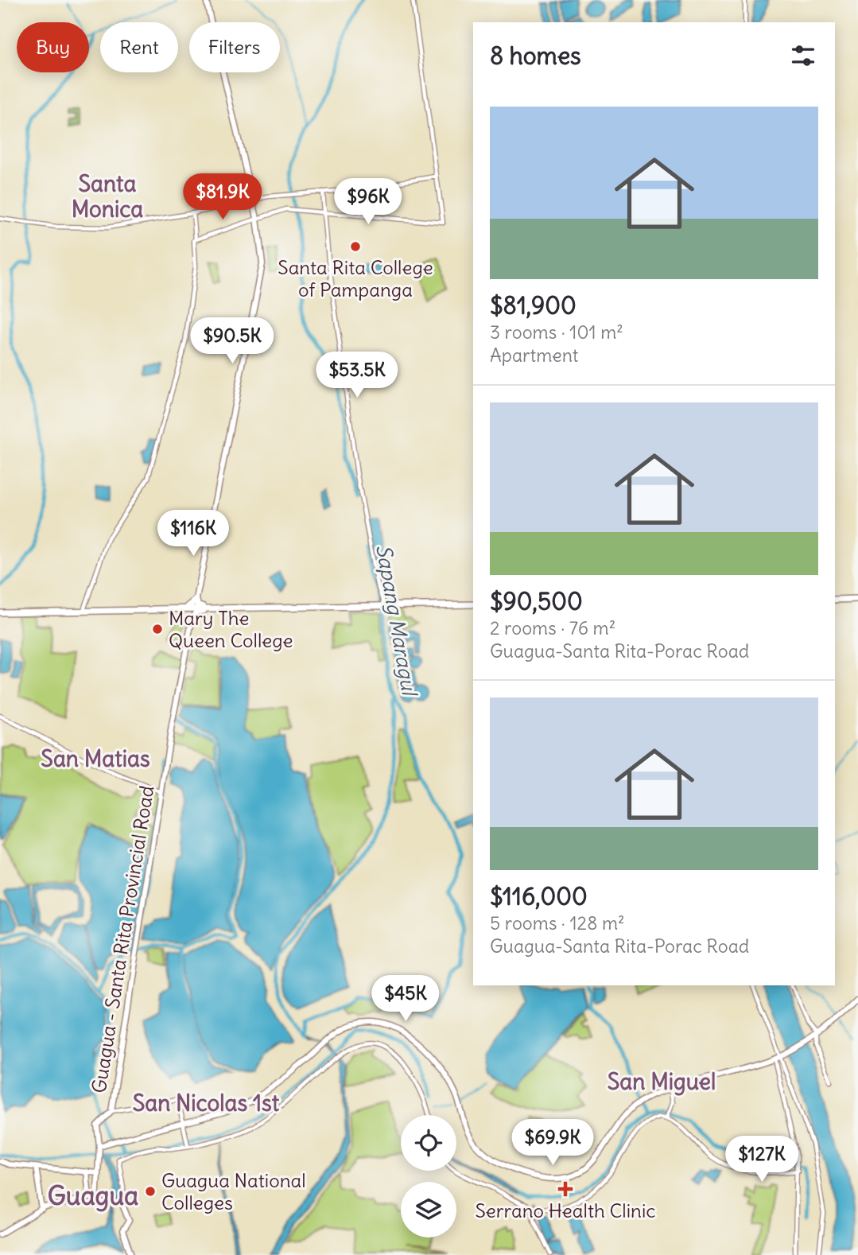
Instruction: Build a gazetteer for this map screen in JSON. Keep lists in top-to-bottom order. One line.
{"streets":{"main road":["Guagua - Santa Rita Provincial Road"]},"districts":["Santa Monica","San Matias","San Miguel","San Nicolas 1st","Guagua"],"water":["Sapang Maragul"],"places":{"other":["Santa Rita College of Pampanga","Mary The Queen College","Guagua National Colleges"],"health":["Serrano Health Clinic"]},"page":{"chip":["Buy","Rent","Filters"],"heading":"8 homes","list":[{"name":"$81,900","note":"3 rooms · 101 m² · Apartment"},{"name":"$90,500","note":"2 rooms · 76 m² · Guagua-Santa Rita-Porac Road"},{"name":"$116,000","note":"5 rooms · 128 m² · Guagua-Santa Rita-Porac Road"}],"price":["$81.9K","$96K","$90.5K","$53.5K","$116K","$45K","$69.9K","$127K"]}}
